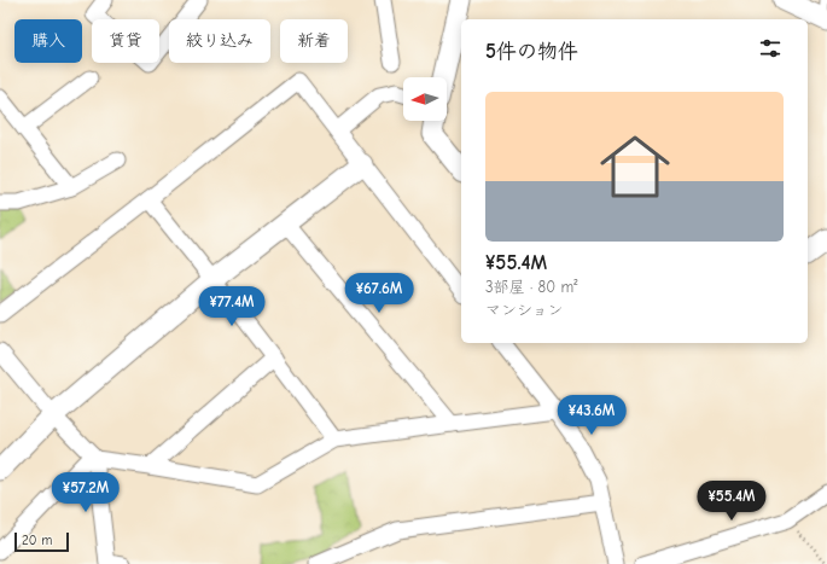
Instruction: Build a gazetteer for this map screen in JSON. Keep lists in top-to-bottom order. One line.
{"scale_bar":"20 m","north":"left","page":{"chip":["購入","賃貸","絞り込み","新着"],"heading":"5件の物件","list":[{"name":"¥55.4M","note":"3部屋 · 80 m² · マンション"}],"price":["¥67.6M","¥77.4M","¥43.6M","¥57.2M","¥55.4M"],"scale":"20 m"}}
